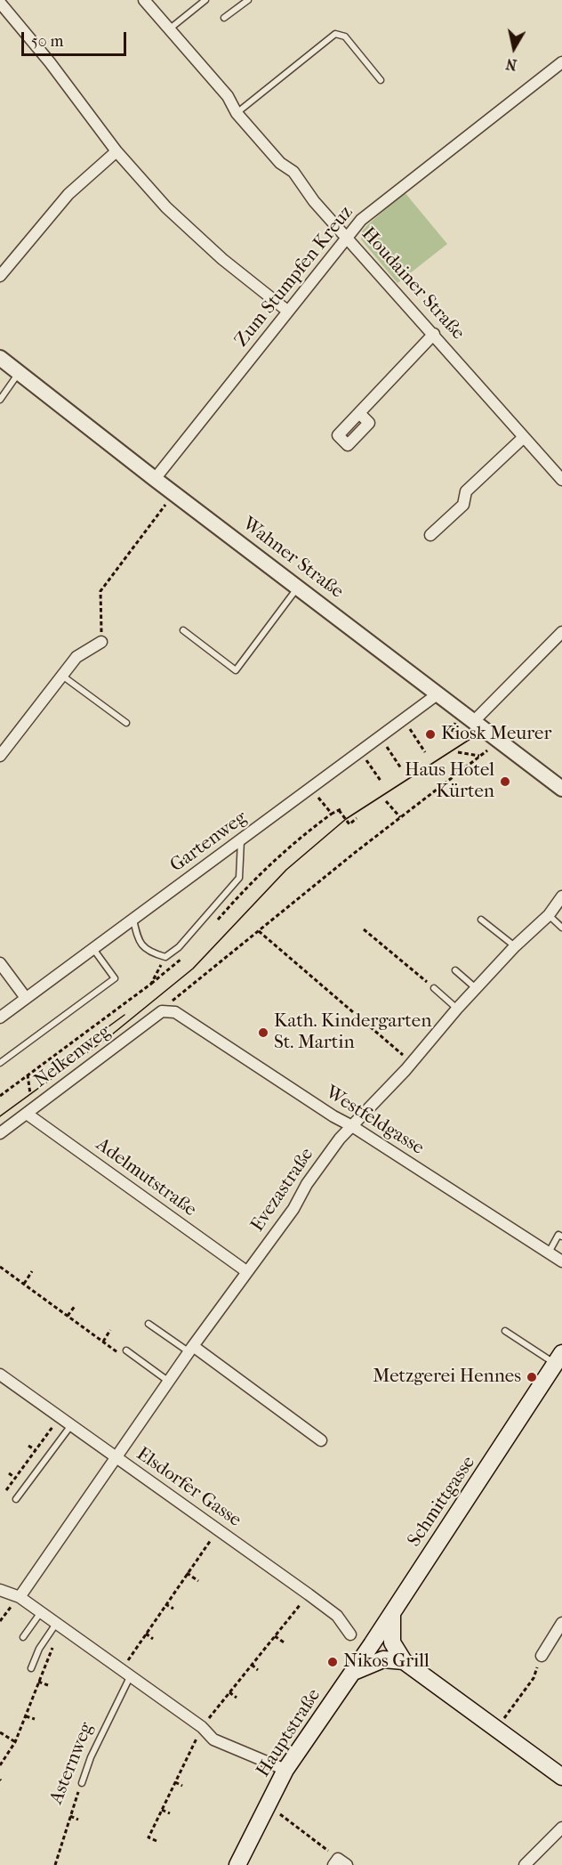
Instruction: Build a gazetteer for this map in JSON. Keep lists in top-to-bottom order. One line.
{"streets":{"main road":["Schmittgasse","Hauptstraße"],"street":["Zum Stumpfen Kreuz","Houdainer Straße","Wahner Straße","Gartenweg","Nelkenweg","Westfeldgasse","Adelmutstraße","Evezastraße","Elsdorfer Gasse"],"lane":["Asternweg"]},"crossings":[["Zum Stumpfen Kreuz","Houdainer Straße"],["Zum Stumpfen Kreuz","Wahner Straße"],["Wahner Straße","Gartenweg"],["Nelkenweg","Westfeldgasse"],["Nelkenweg","Adelmutstraße"],["Westfeldgasse","Evezastraße"],["Adelmutstraße","Evezastraße"],["Evezastraße","Elsdorfer Gasse"],["Schmittgasse","Hauptstraße"]],"places":["Kiosk Meurer","Haus Hotel Kürten","Kath. Kindergarten St. Martin","Metzgerei Hennes","Nikos Grill"],"scale_bar":"50 m","north":"bottom"}
